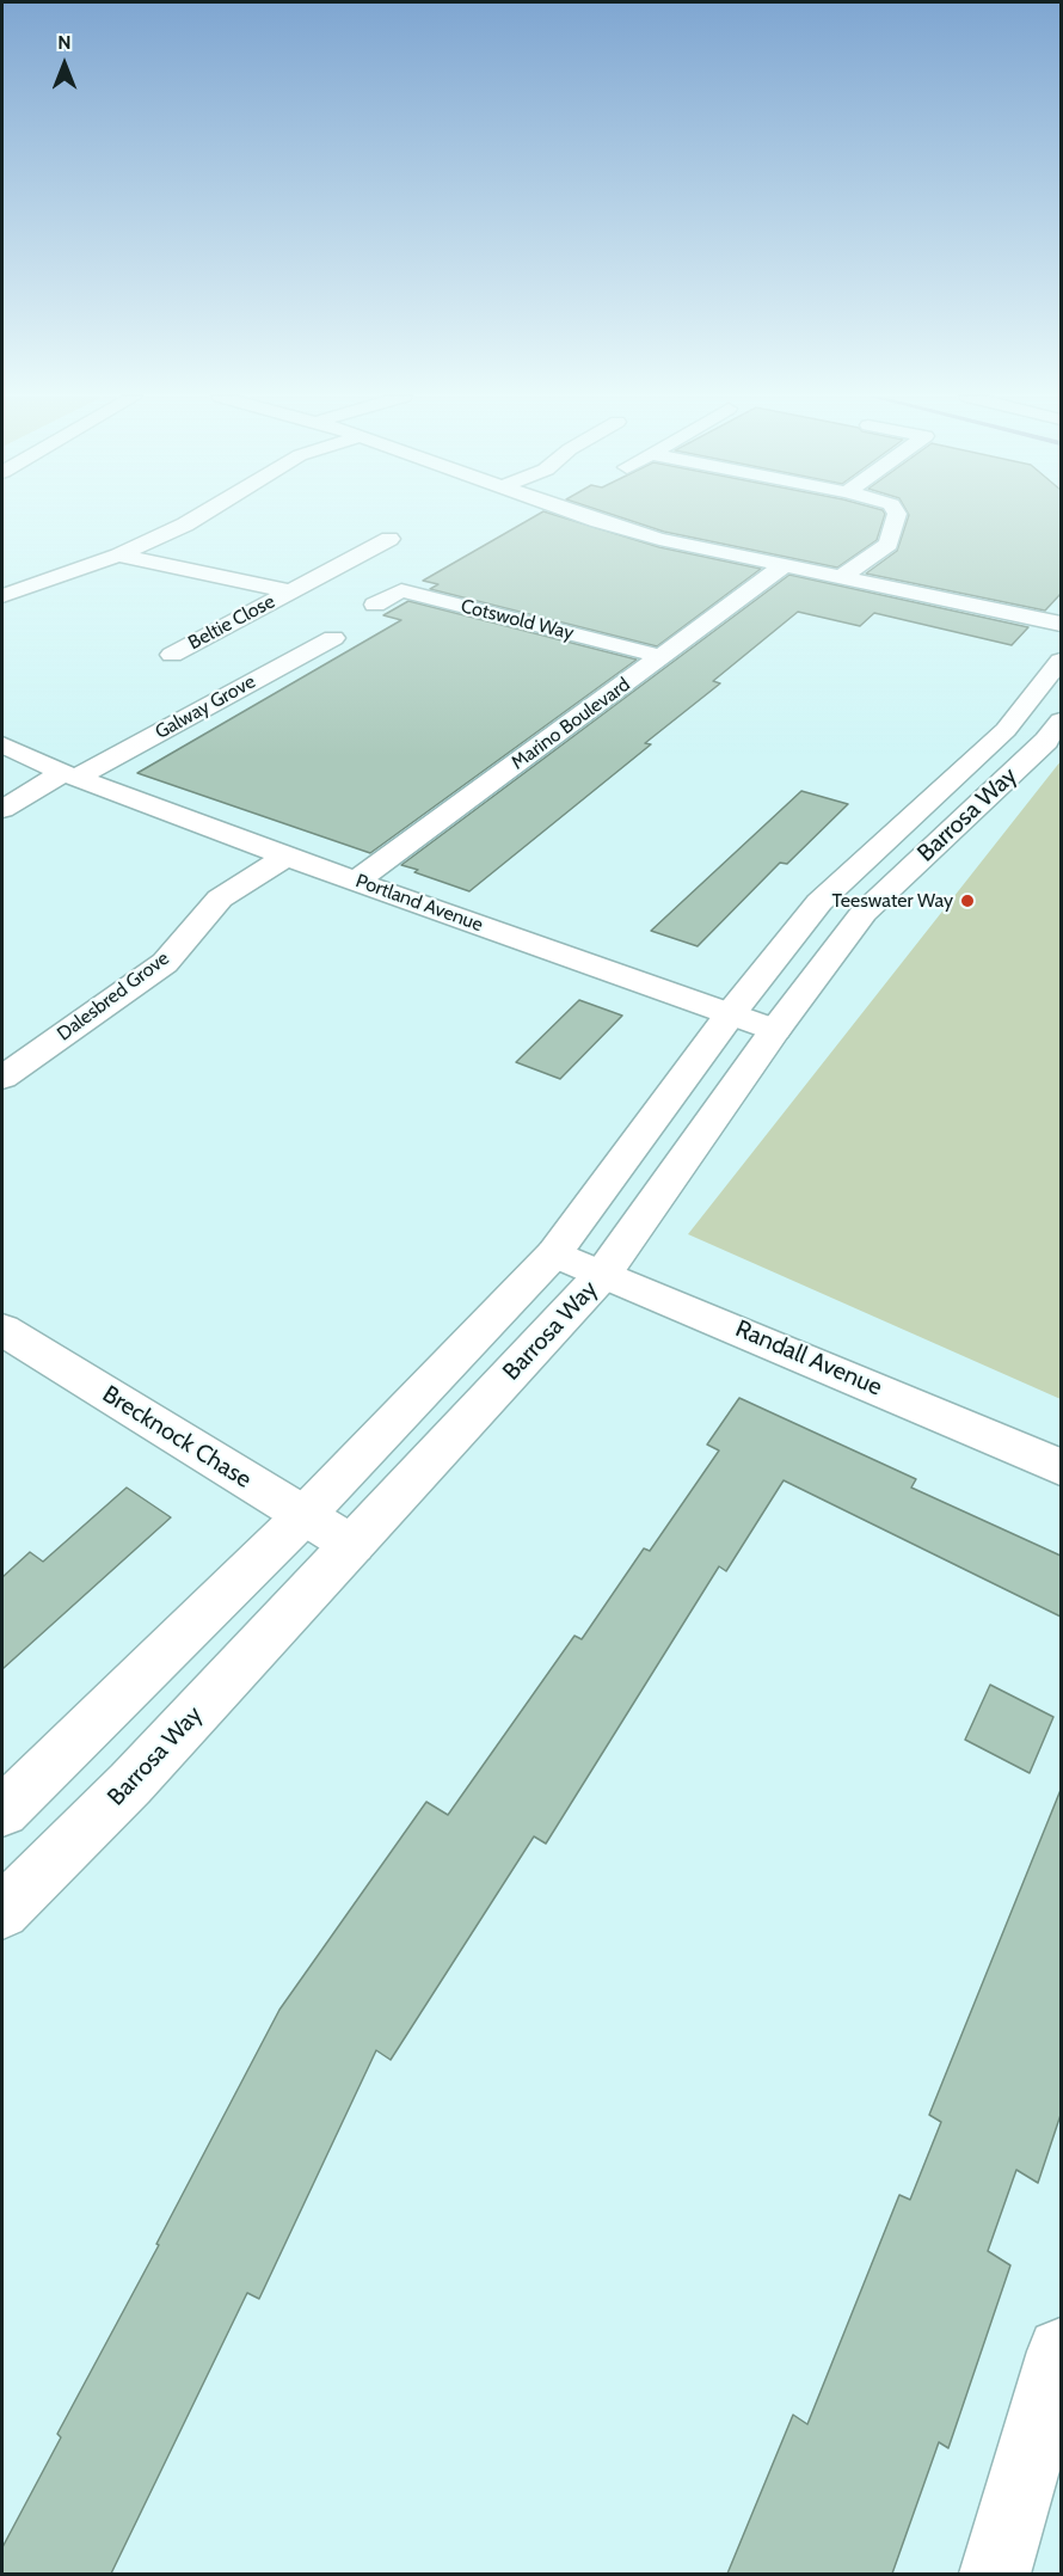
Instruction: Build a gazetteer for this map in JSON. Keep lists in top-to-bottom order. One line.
{"streets":{"street":["Cotswold Way","Beltie Close","Galway Grove","Marino Boulevard","Barrosa Way","Portland Avenue","Dalesbred Grove","Randall Avenue","Brecknock Chase"]},"crossings":[["Cotswold Way","Marino Boulevard"],["Galway Grove","Portland Avenue"],["Marino Boulevard","Portland Avenue"],["Barrosa Way","Portland Avenue"],["Barrosa Way","Randall Avenue"],["Barrosa Way","Brecknock Chase"],["Portland Avenue","Dalesbred Grove"]],"places":["Teeswater Way"],"north":"top"}
